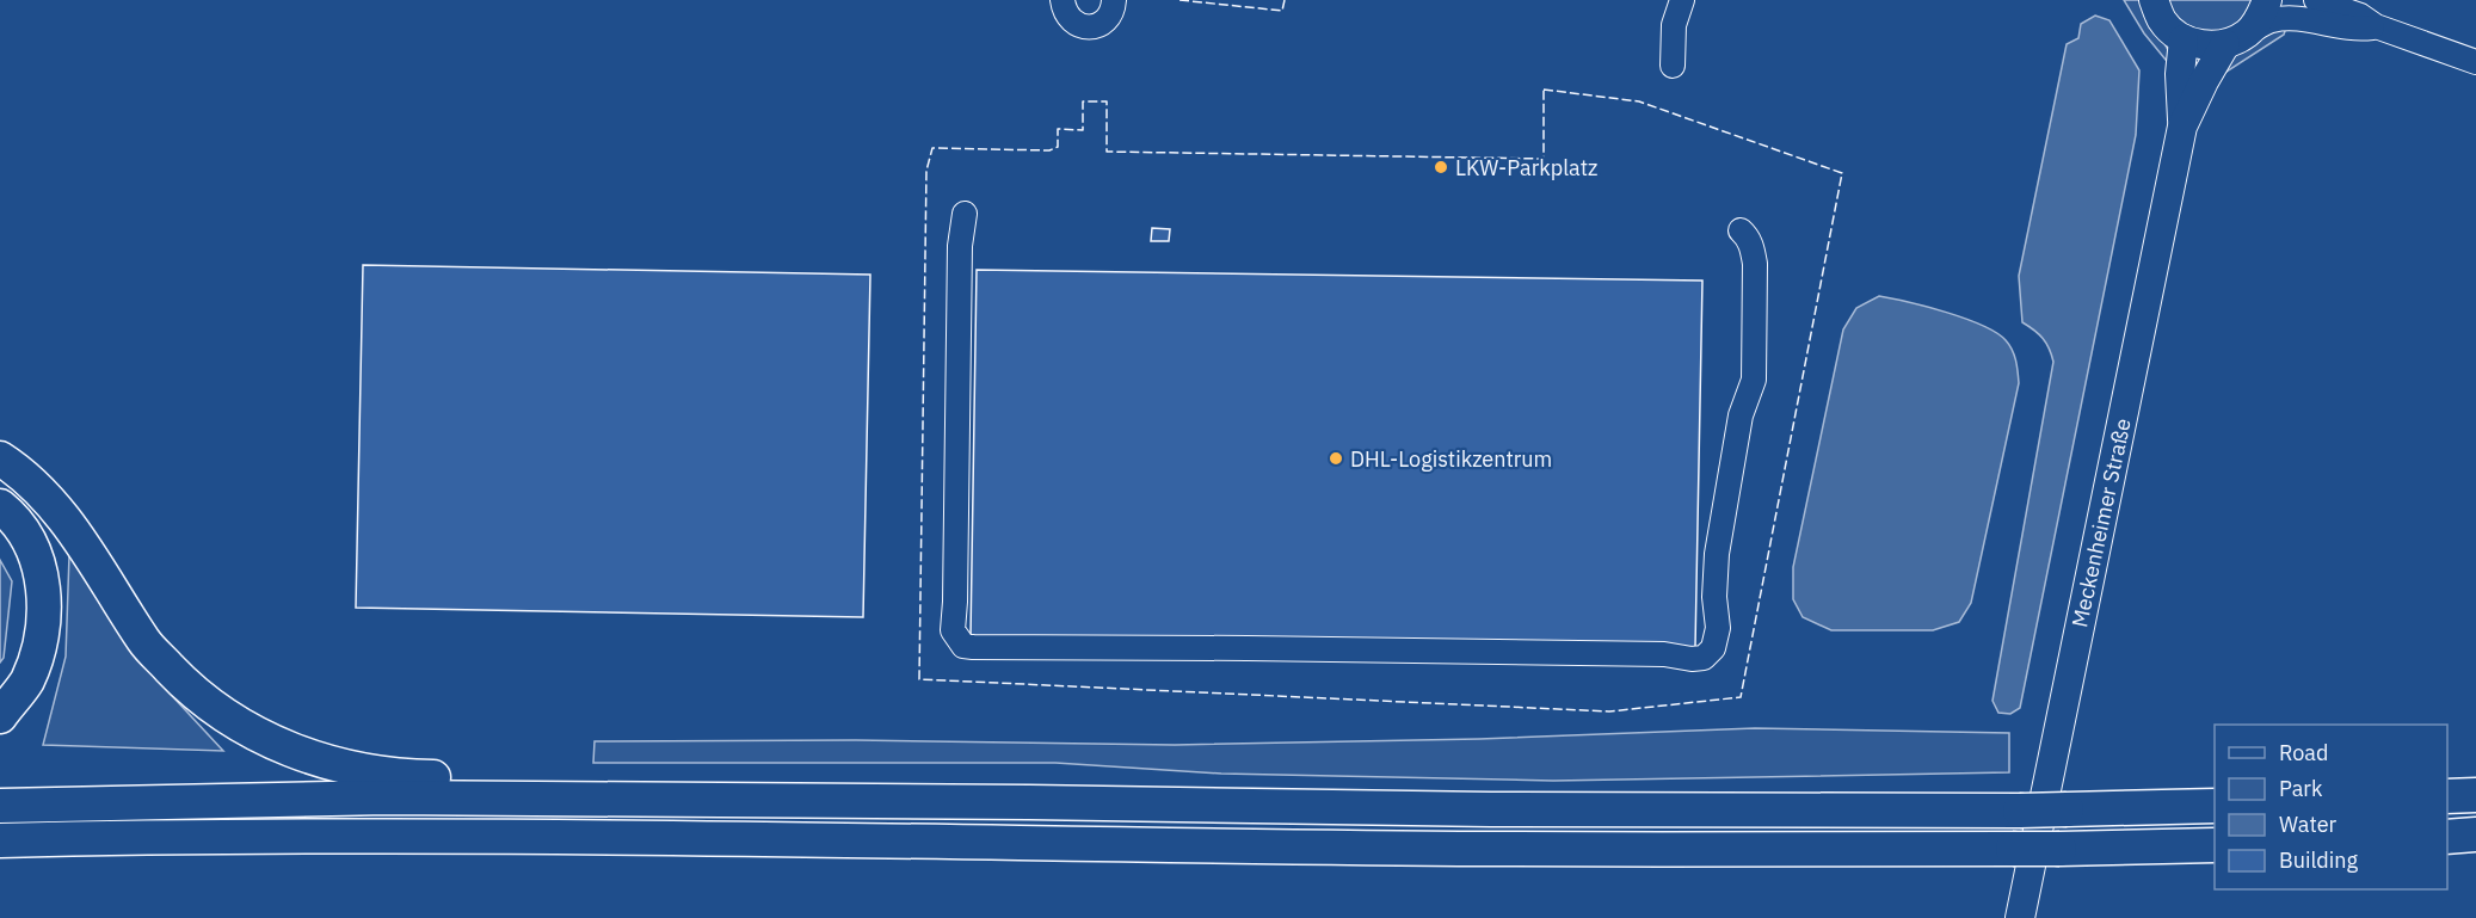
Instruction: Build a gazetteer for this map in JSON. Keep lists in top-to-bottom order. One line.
{"streets":{"main road":["Meckenheimer Straße"]},"places":["LKW-Parkplatz","DHL-Logistikzentrum"],"legend":["Road","Park","Water","Building"]}
